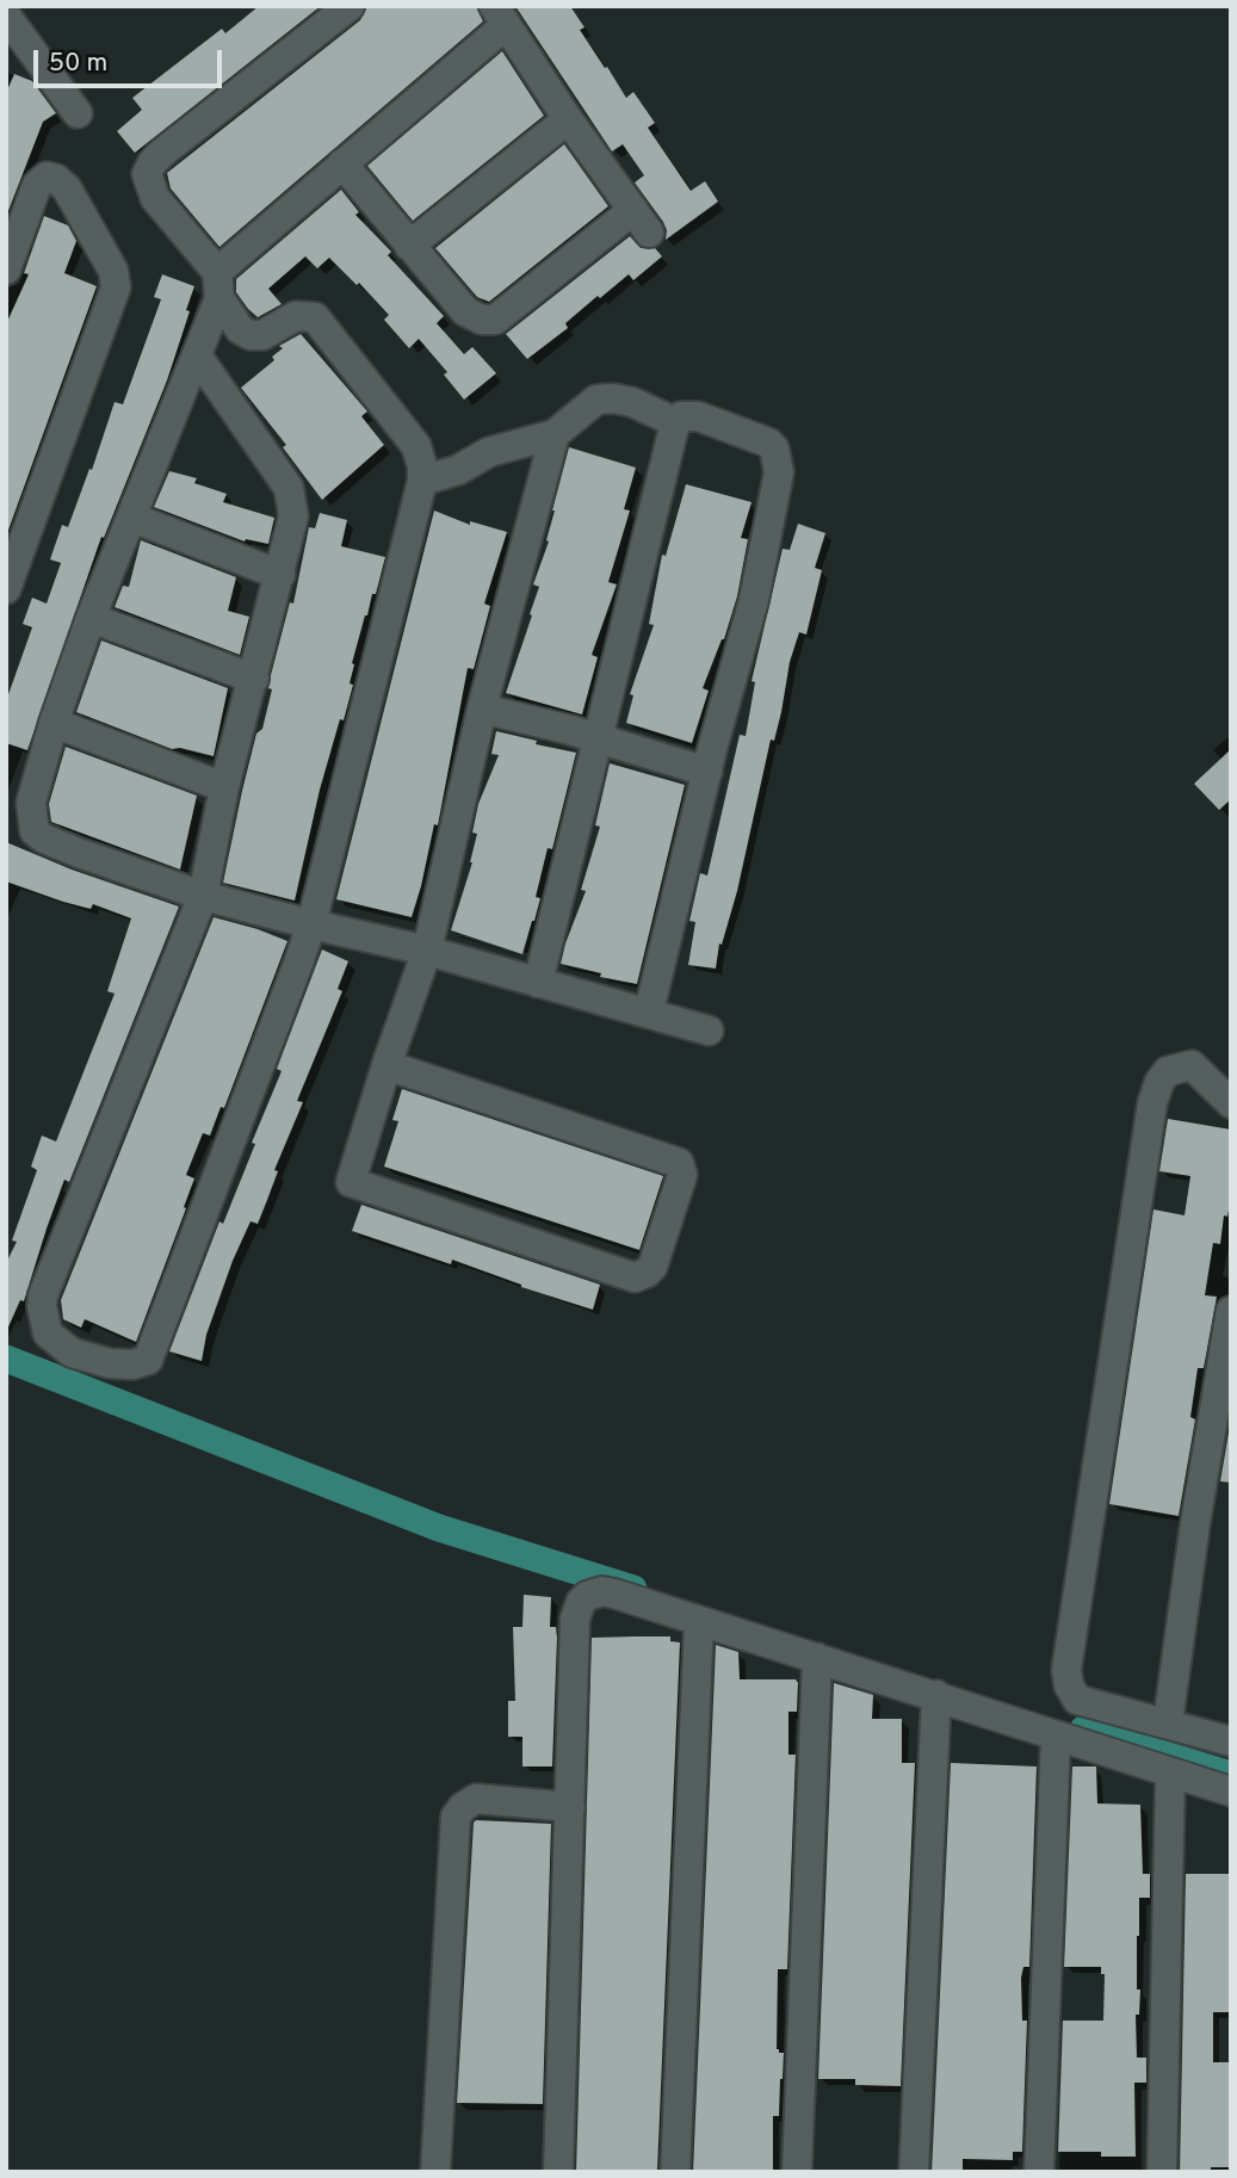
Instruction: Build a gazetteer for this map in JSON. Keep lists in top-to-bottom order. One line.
{"scale_bar":"50 m"}
